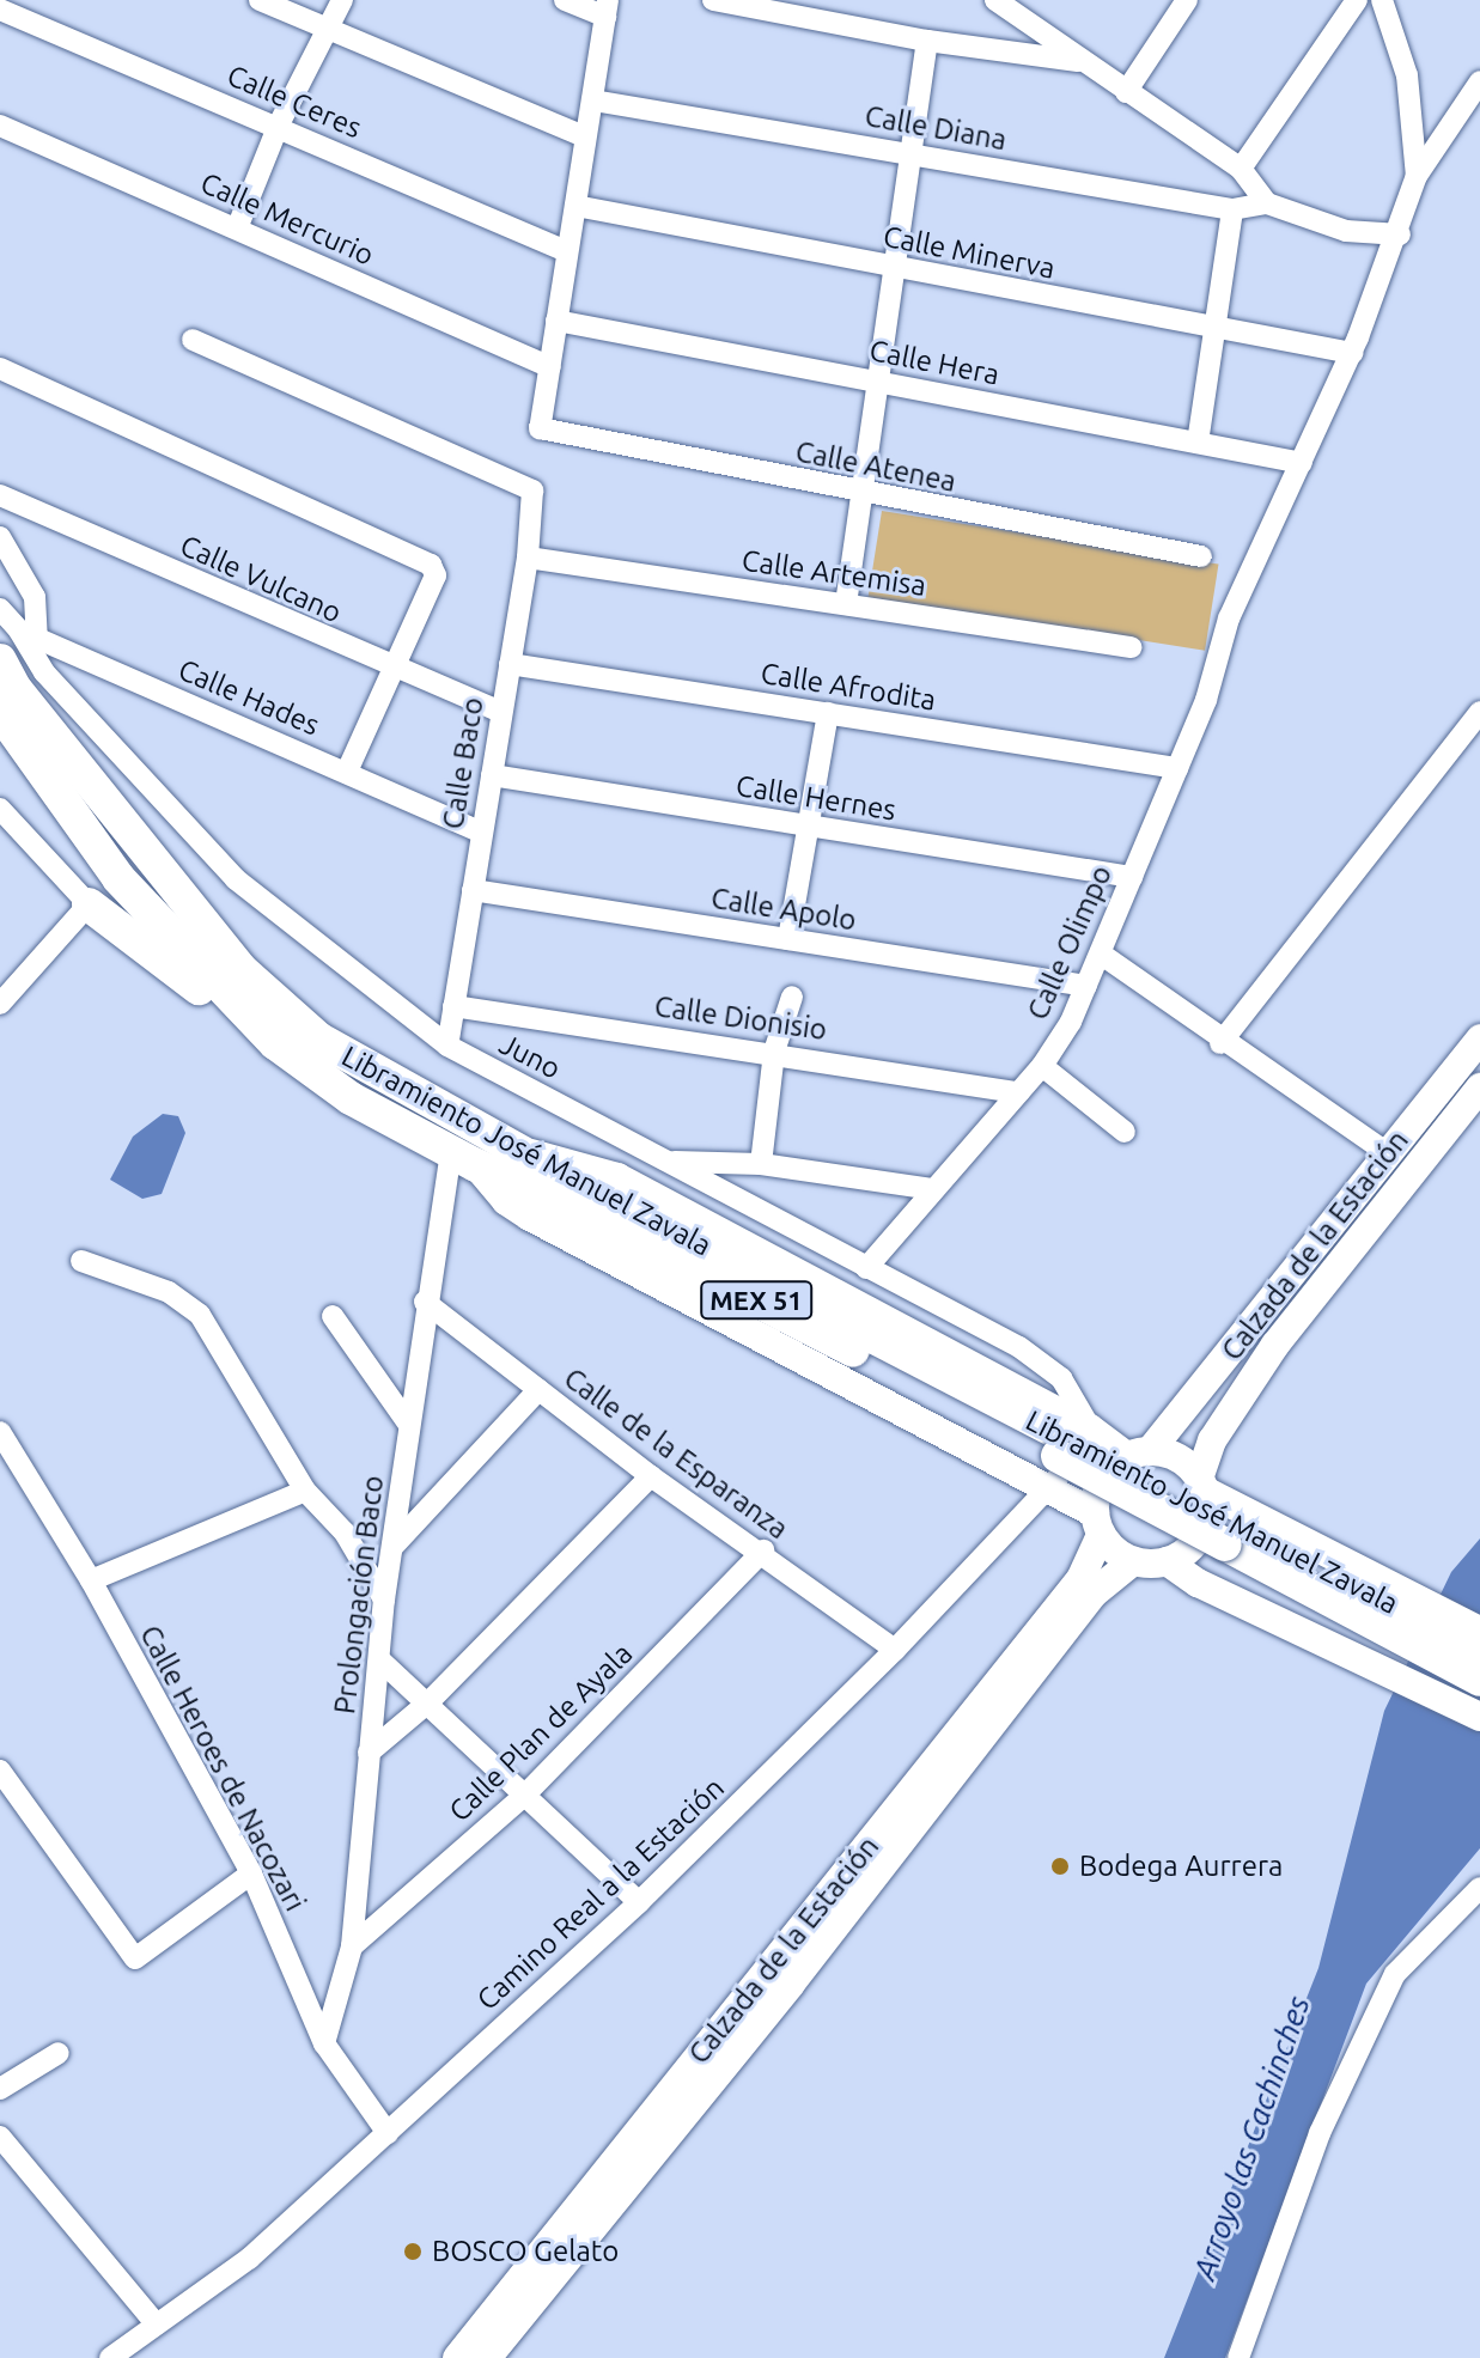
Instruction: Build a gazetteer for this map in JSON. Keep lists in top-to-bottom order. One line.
{"streets":{"main road":["Libramiento José Manuel Zavala","Calzada de la Estación","MEX 51"],"street":["Calle Ceres","Calle Diana","Calle Mercurio","Calle Minerva","Calle Hera","Calle Atenea","Calle Artemisa","Calle Vulcano","Calle Afrodita","Calle Hades","Calle Baco","Calle Hernes","Calle Apolo","Calle Olimpo","Calle Dionisio","Juno","Calle de la Esparanza","Prolongación Baco","Calle Plan de Ayala","Calle Heroes de Nacozari","Camino Real a la Estación"]},"crossings":[["Calle Mercurio","Calle Atenea"],["Calle Hera","Calle Olimpo"],["Calle Artemisa","Calle Baco"],["Calle Vulcano","Calle Baco"],["Calle Afrodita","Calle Baco"],["Calle Afrodita","Calle Olimpo"],["Calle Hades","Calle Baco"],["Calle Hades","Juno"],["Calle Baco","Calle Hernes"],["Calle Baco","Calle Apolo"],["Calle Baco","Calle Dionisio"],["Calle Baco","Juno"],["Calle Hernes","Calle Olimpo"],["Calle Apolo","Calle Olimpo"],["Calle Olimpo","Calle Dionisio"],["Calle Olimpo","Juno"],["Juno","Libramiento José Manuel Zavala"],["Juno","Camino Real a la Estación"],["Libramiento José Manuel Zavala","Prolongación Baco"],["Libramiento José Manuel Zavala","Camino Real a la Estación"],["Calle de la Esparanza","Prolongación Baco"],["Calle de la Esparanza","Calle Plan de Ayala"],["Calle de la Esparanza","Camino Real a la Estación"],["Prolongación Baco","Calle Plan de Ayala"],["Prolongación Baco","Calle Heroes de Nacozari"],["Calle Heroes de Nacozari","Camino Real a la Estación"]],"water":["Arroyo las Cachinches"],"places":["Bodega Aurrera","BOSCO Gelato"]}
